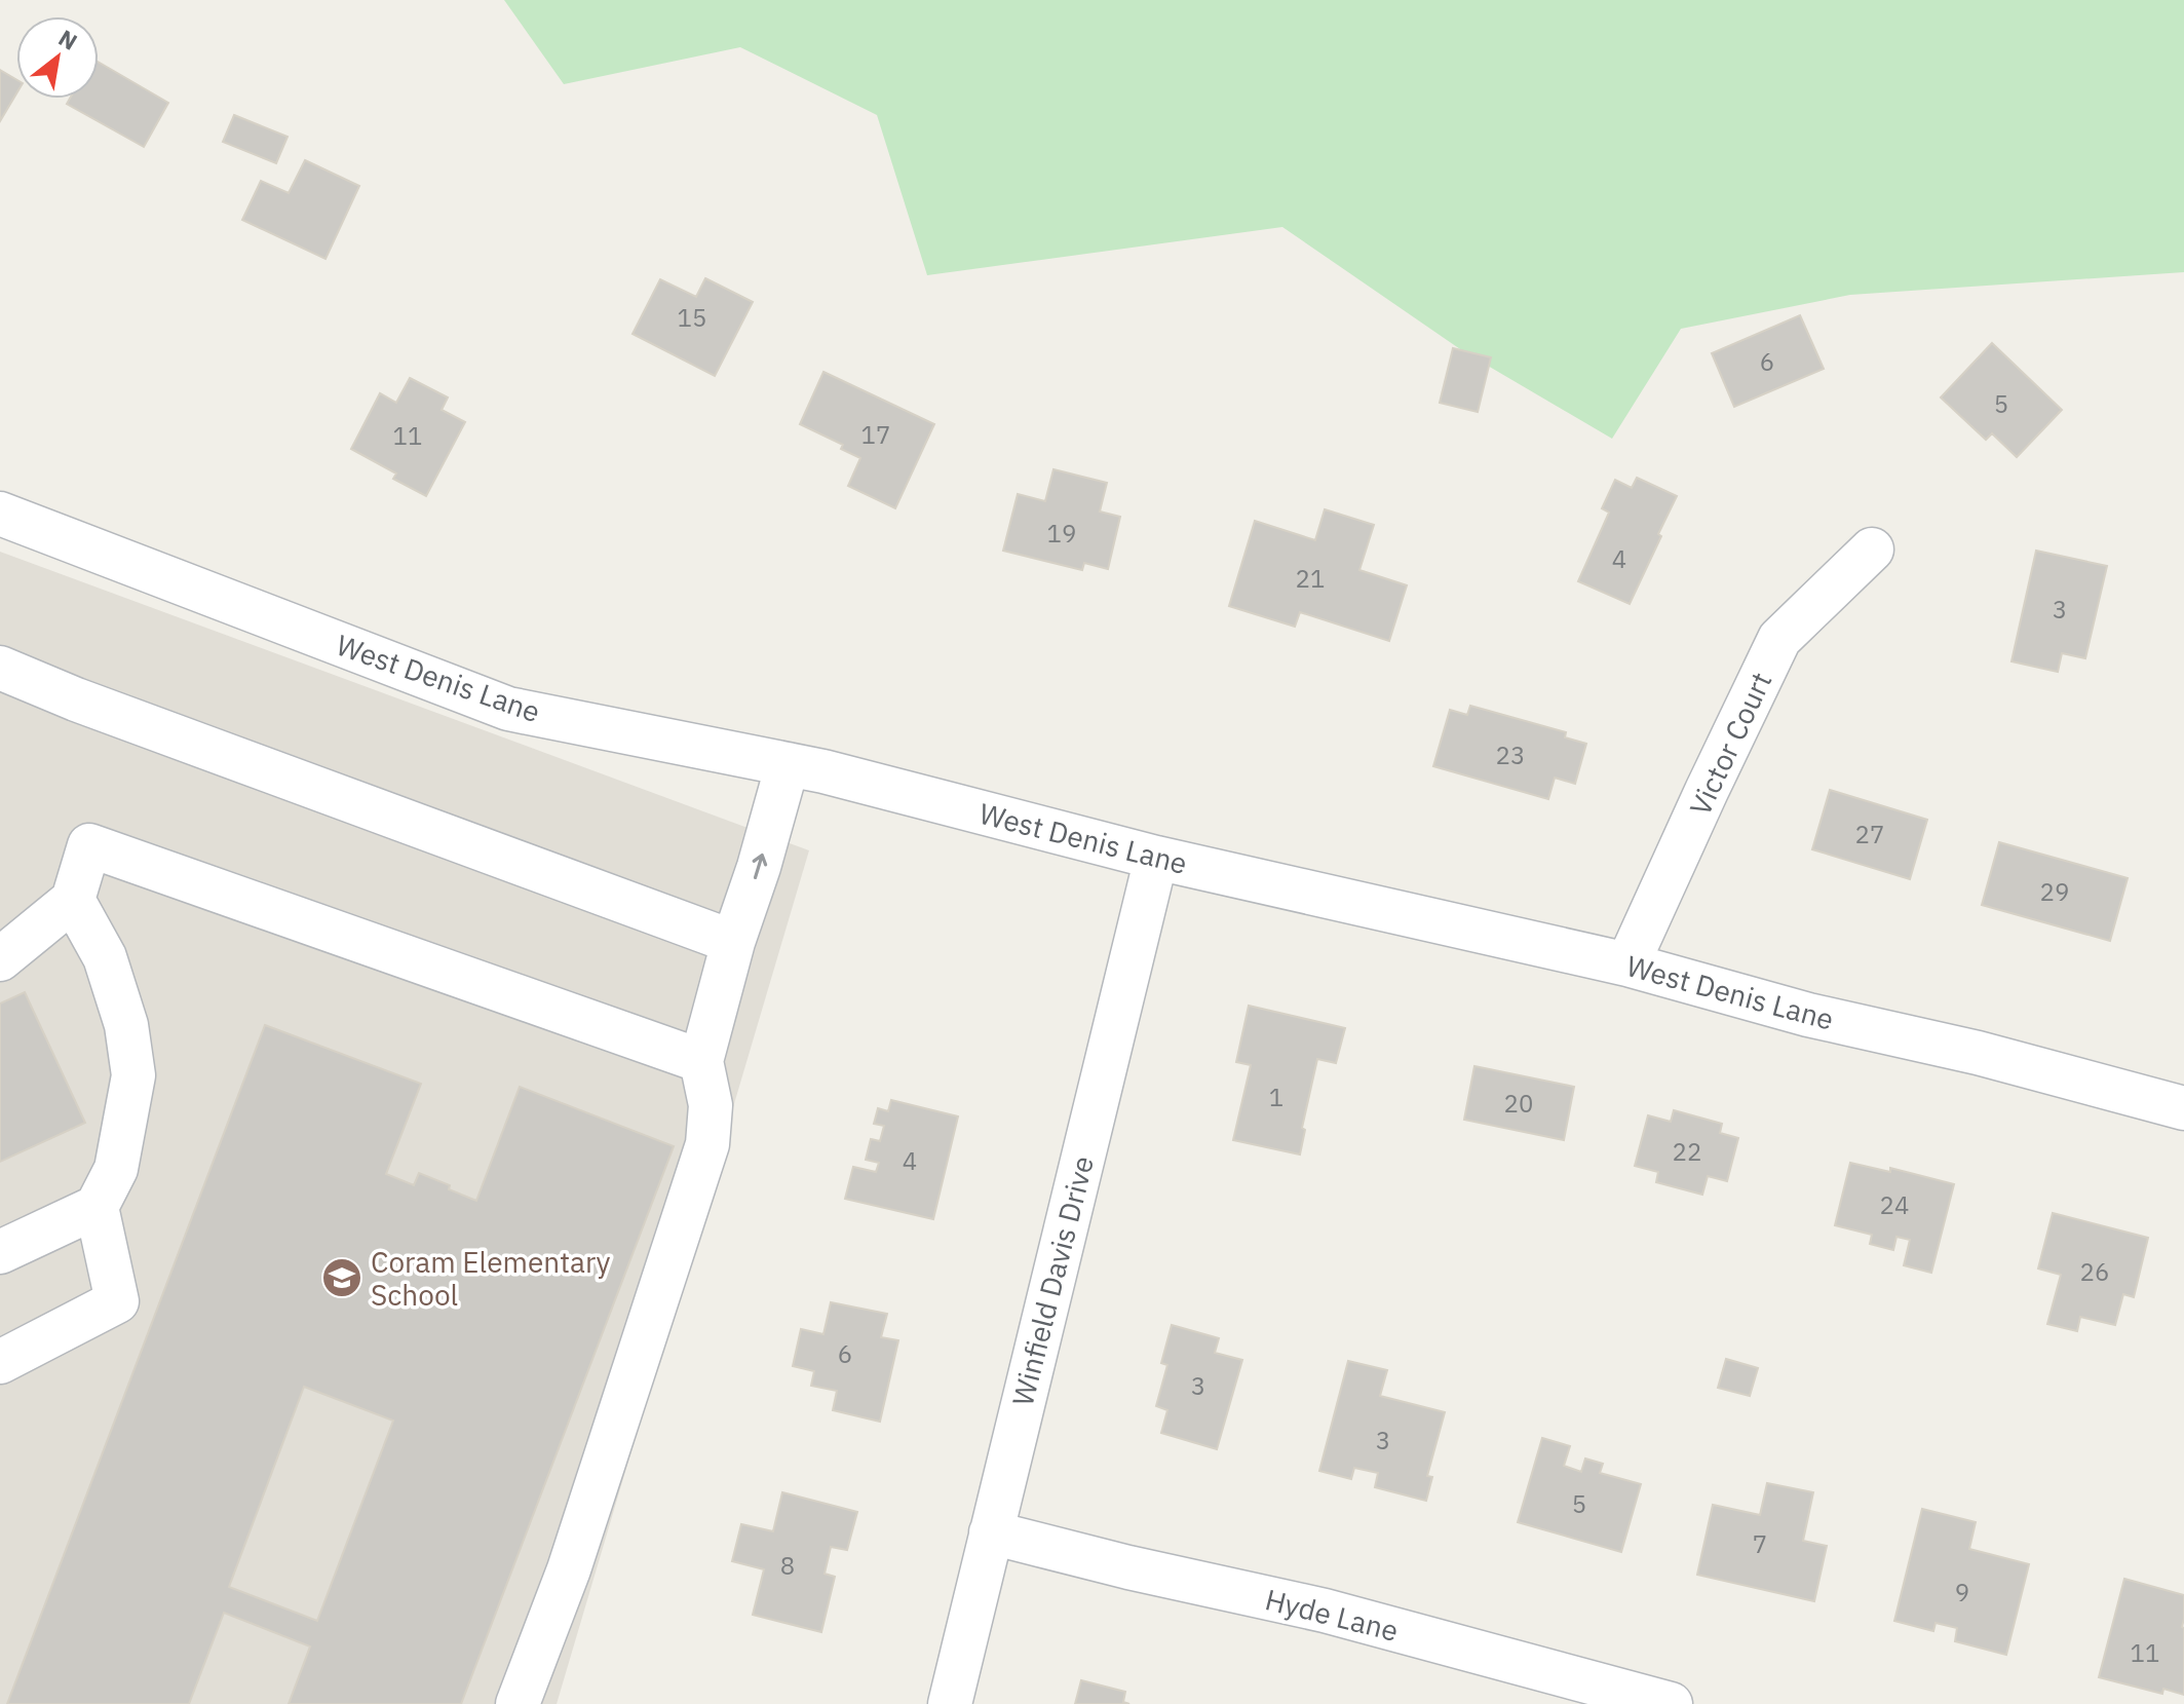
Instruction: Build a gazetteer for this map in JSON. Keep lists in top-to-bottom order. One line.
{"streets":{"street":["West Denis Lane","Victor Court","Winfield Davis Drive","Hyde Lane"]},"crossings":[["West Denis Lane","Victor Court"],["West Denis Lane","Winfield Davis Drive"],["Winfield Davis Drive","Hyde Lane"]],"places":{"school or university":["Coram Elementary School"]},"house_numbers":["15","6","5","17","11","19","4","21","3","23","27","29","1","20","22","4","24","26","6","3","3","5","7","8","9","11"],"north":"top right"}
